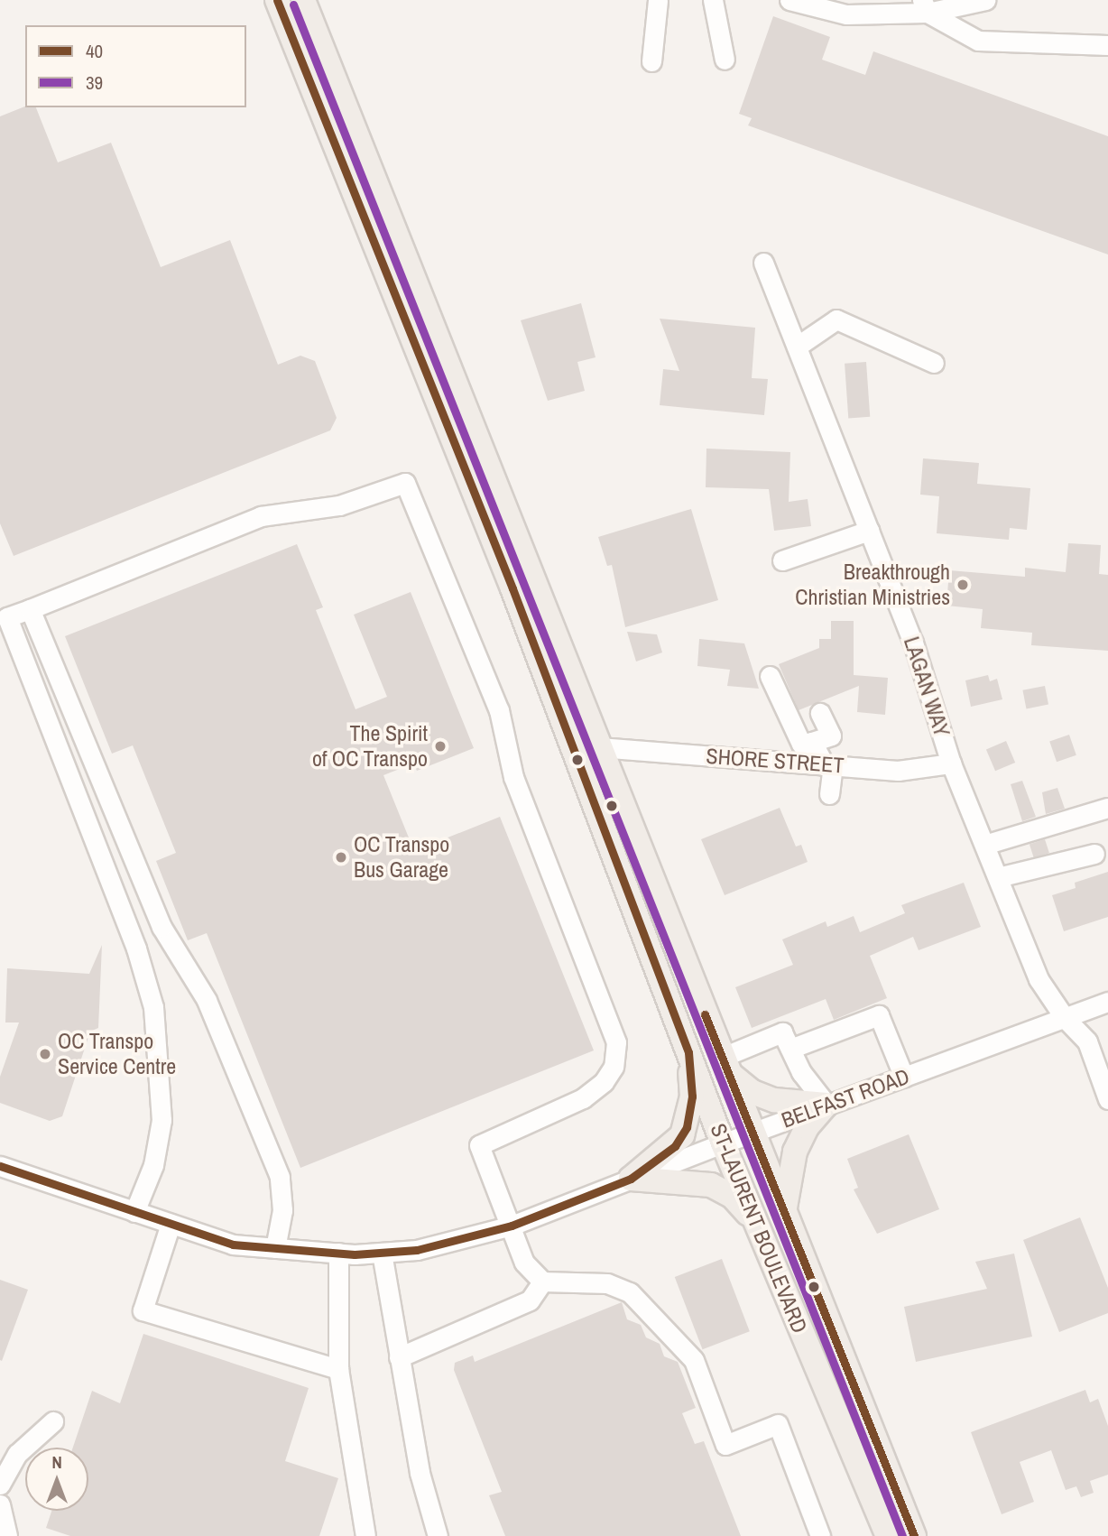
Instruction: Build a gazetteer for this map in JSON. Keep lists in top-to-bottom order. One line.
{"streets":{"main road":["ST-LAURENT BOULEVARD"],"street":["LAGAN WAY","SHORE STREET","BELFAST ROAD"]},"crossings":[["LAGAN WAY","SHORE STREET"],["LAGAN WAY","BELFAST ROAD"],["SHORE STREET","ST-LAURENT BOULEVARD"],["BELFAST ROAD","ST-LAURENT BOULEVARD"]],"places":["Breakthrough Christian Ministries","The Spirit of OC Transpo","OC Transpo Bus Garage","OC Transpo Service Centre"],"lines":["transit line 40","transit line 39"],"legend":["40","39"],"north":"top"}
